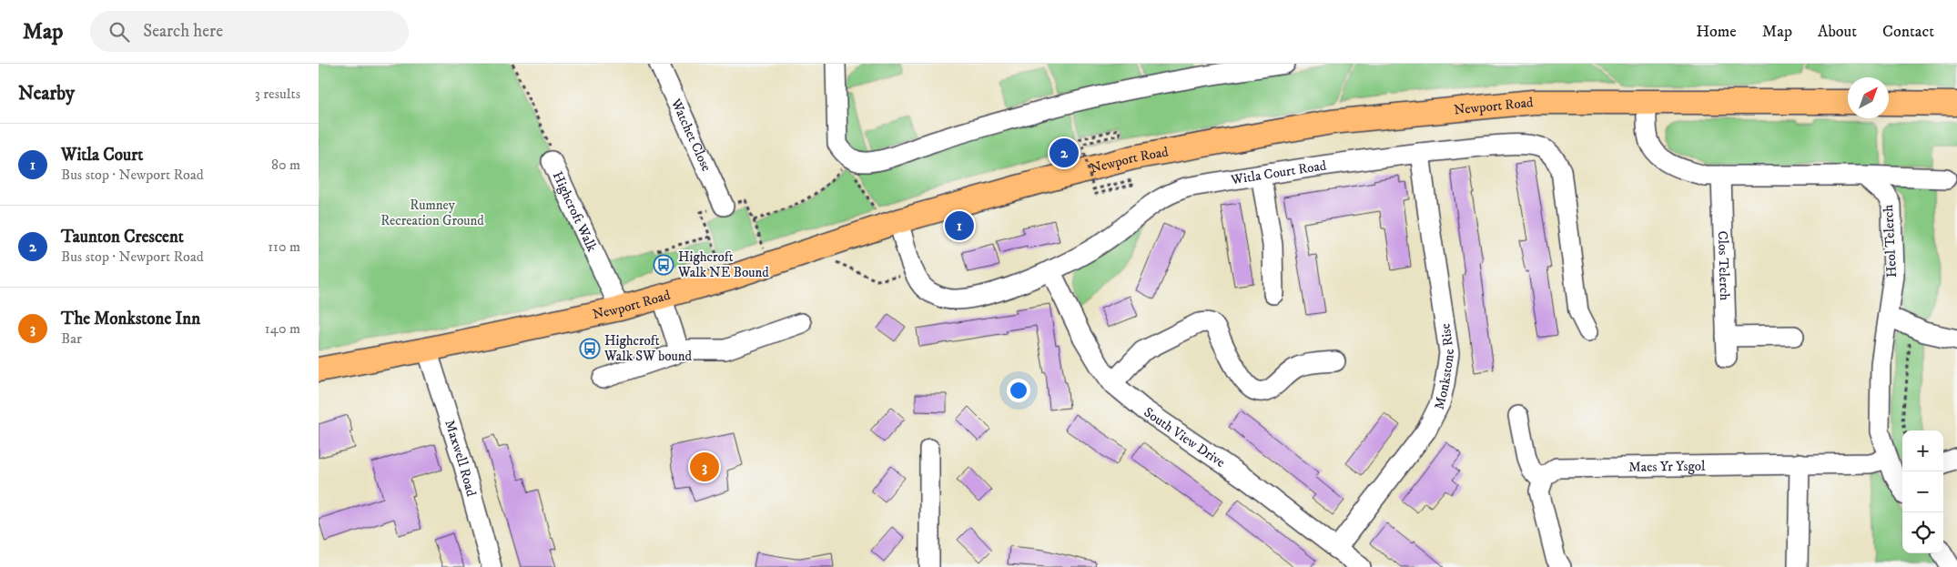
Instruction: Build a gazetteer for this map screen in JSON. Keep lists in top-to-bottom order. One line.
{"streets":{"main road":["Newport Road"],"street":["Watchet Close","Witla Court Road","Highcroft Walk","Heol Telerch","Clos Telerch","Monkstone Rise","South View Drive","Maxwell Road","Maes Yr Ysgol"]},"crossings":[["Newport Road","Witla Court Road"],["Newport Road","Highcroft Walk"],["Newport Road","Maxwell Road"],["Witla Court Road","Monkstone Rise"],["Witla Court Road","South View Drive"],["Heol Telerch","Maes Yr Ysgol"],["Monkstone Rise","South View Drive"]],"parks":["Rumney Recreation Ground"],"places":{"bus stop":["Highcroft Walk NE Bound","Highcroft Walk SW bound"]},"north":"top right","page":{"header":"Map","search":"Search here","nav":["Home","Map","About","Contact"],"heading":["Nearby","3 results"],"list":[{"mark":"1","name":"Witla Court","note":"Bus stop · Newport Road","value":"80 m"},{"mark":"2","name":"Taunton Crescent","note":"Bus stop · Newport Road","value":"110 m"},{"mark":"3","name":"The Monkstone Inn","note":"Bar","value":"140 m"}],"pins":["2","1","3"],"map_buttons":["+","−"]}}
